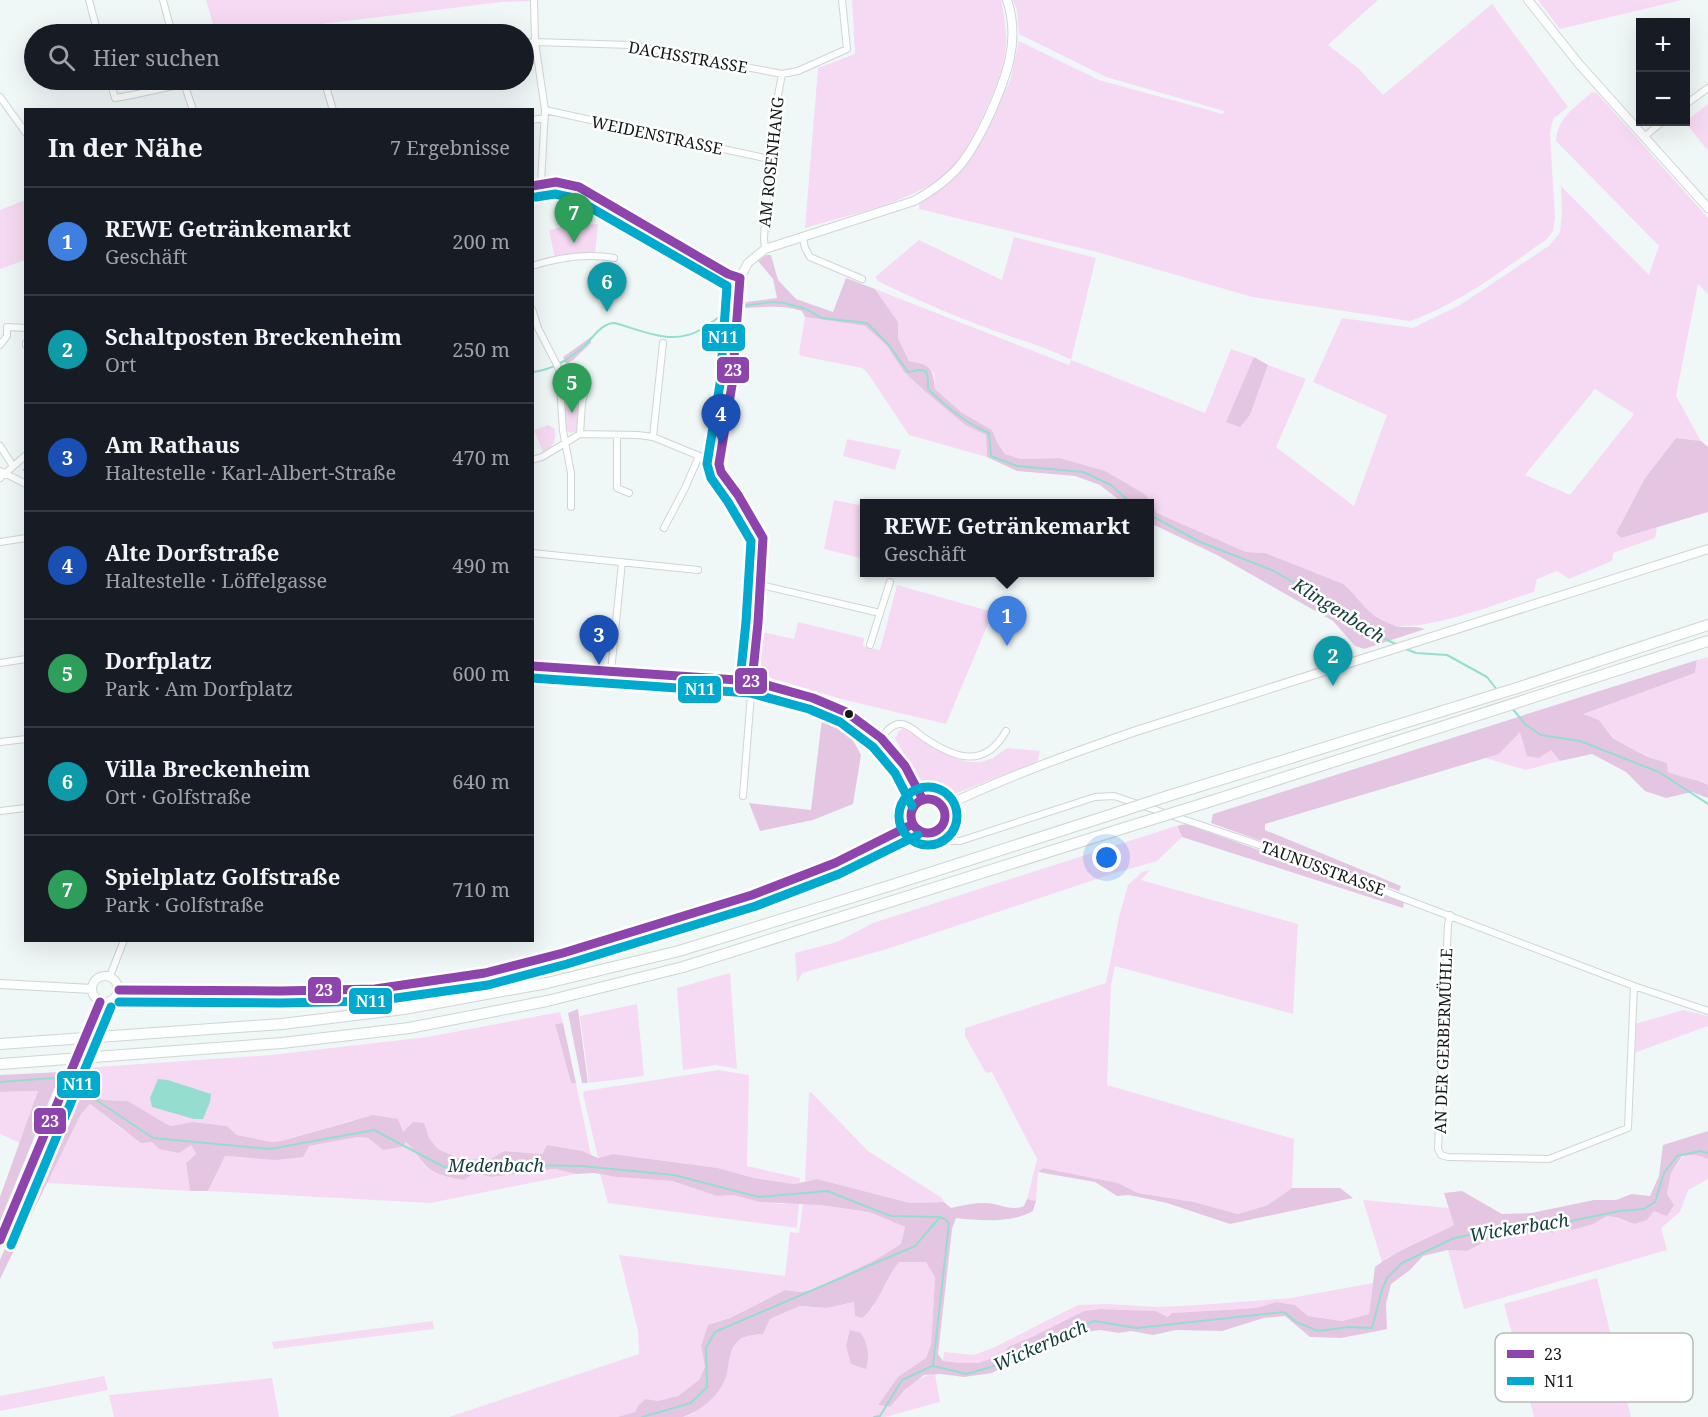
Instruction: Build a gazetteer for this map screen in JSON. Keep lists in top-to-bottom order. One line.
{"streets":{"street":["DACHSSTRASSE","WEIDENSTRASSE","AM ROSENHANG","TAUNUSSTRASSE","AN DER GERBERMÜHLE"]},"crossings":[["DACHSSTRASSE","AM ROSENHANG"],["WEIDENSTRASSE","AM ROSENHANG"],["TAUNUSSTRASSE","AN DER GERBERMÜHLE"]],"water":["Klingenbach","Medenbach","Wickerbach"],"lines":["transit line 23","transit line N11"],"legend":["23","N11"],"page":{"map_buttons":["+","−"],"search":"Hier suchen","heading":["In der Nähe","7 Ergebnisse"],"list":[{"mark":"1","name":"REWE Getränkemarkt","note":"Geschäft","value":"200 m"},{"mark":"2","name":"Schaltposten Breckenheim","note":"Ort","value":"250 m"},{"mark":"3","name":"Am Rathaus","note":"Haltestelle · Karl-Albert-Straße","value":"470 m"},{"mark":"4","name":"Alte Dorfstraße","note":"Haltestelle · Löffelgasse","value":"490 m"},{"mark":"5","name":"Dorfplatz","note":"Park · Am Dorfplatz","value":"600 m"},{"mark":"6","name":"Villa Breckenheim","note":"Ort · Golfstraße","value":"640 m"},{"mark":"7","name":"Spielplatz Golfstraße","note":"Park · Golfstraße","value":"710 m"}],"pins":["7","6","5","4","1","3","2"],"popup":["REWE Getränkemarkt","Geschäft"]}}
